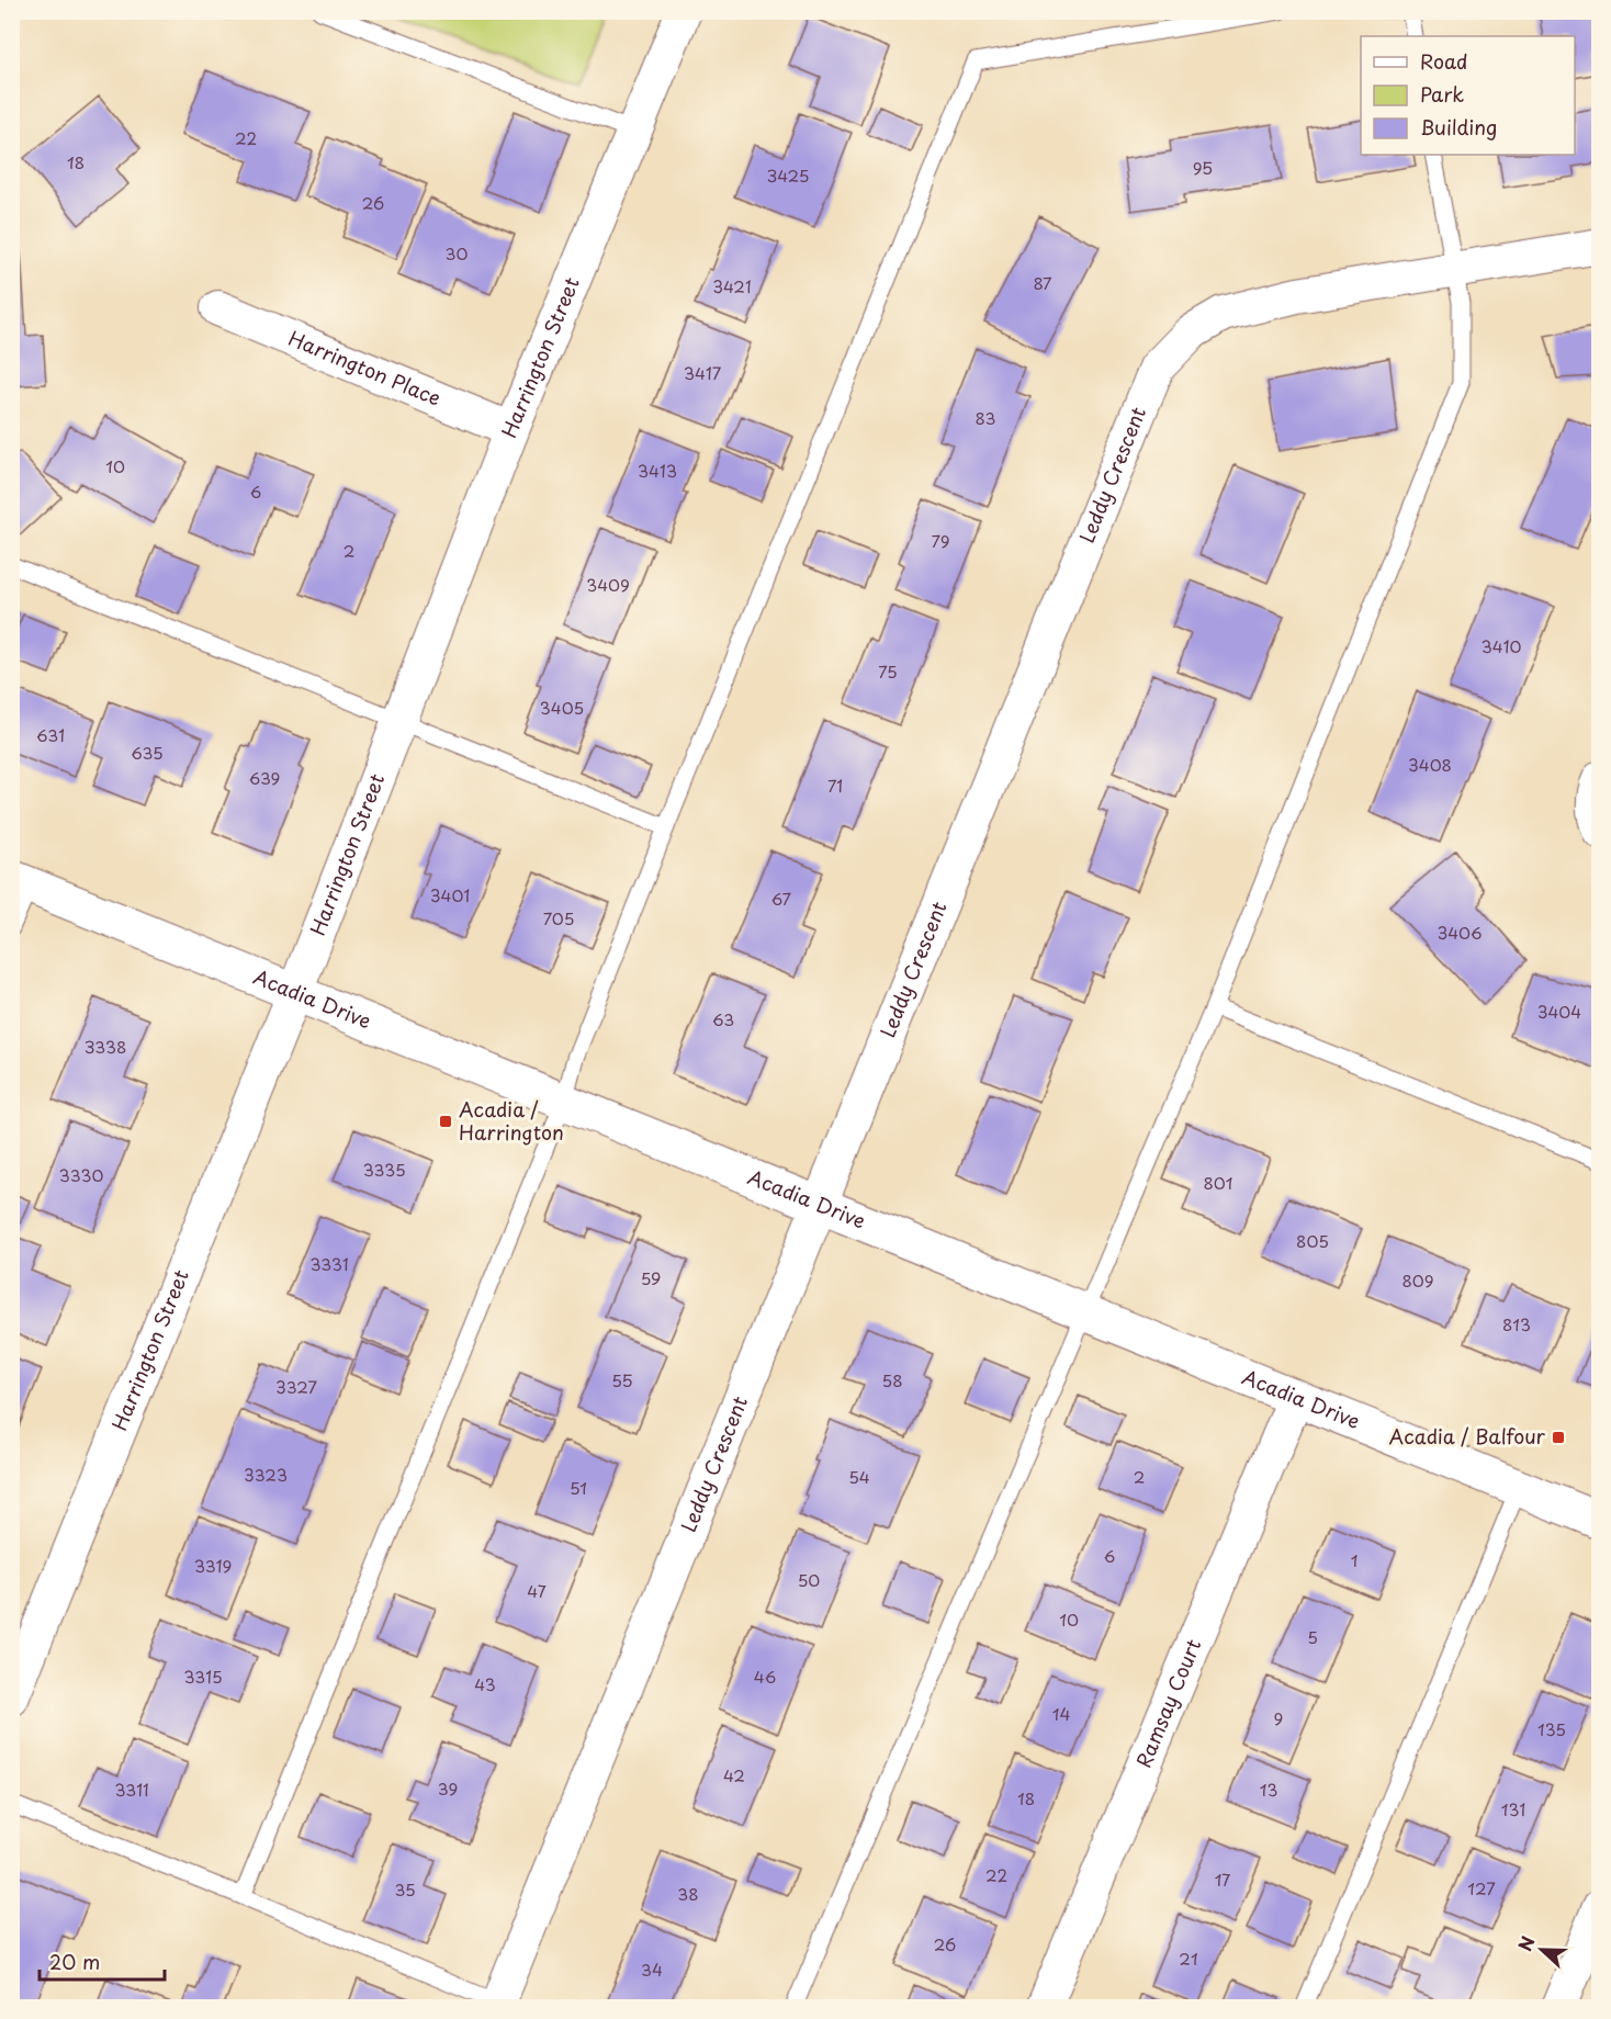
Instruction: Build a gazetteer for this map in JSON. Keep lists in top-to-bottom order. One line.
{"streets":{"street":["Harrington Street","Harrington Place","Leddy Crescent","Acadia Drive","Ramsay Court"]},"crossings":[["Harrington Street","Harrington Place"],["Harrington Street","Acadia Drive"],["Leddy Crescent","Acadia Drive"],["Acadia Drive","Ramsay Court"]],"places":{"transit":["Acadia / Harrington","Acadia / Balfour"]},"house_numbers":["22","18","95","3425","26","30","87","3421","3417","83","10","3413","6","79","2","3409","3410","75","3405","631","635","3408","639","71","3401","67","705","3406","3404","63","3338","3335","3330","801","805","3331","59","809","813","55","58","3327","3323","54","2","51","6","1","3319","50","47","10","5","3315","46","43","14","9","135","42","39","3311","13","18","131","22","17","127","35","38","26","21","34"],"legend":["Road","Park","Building"],"scale_bar":"20 m","north":"left"}
